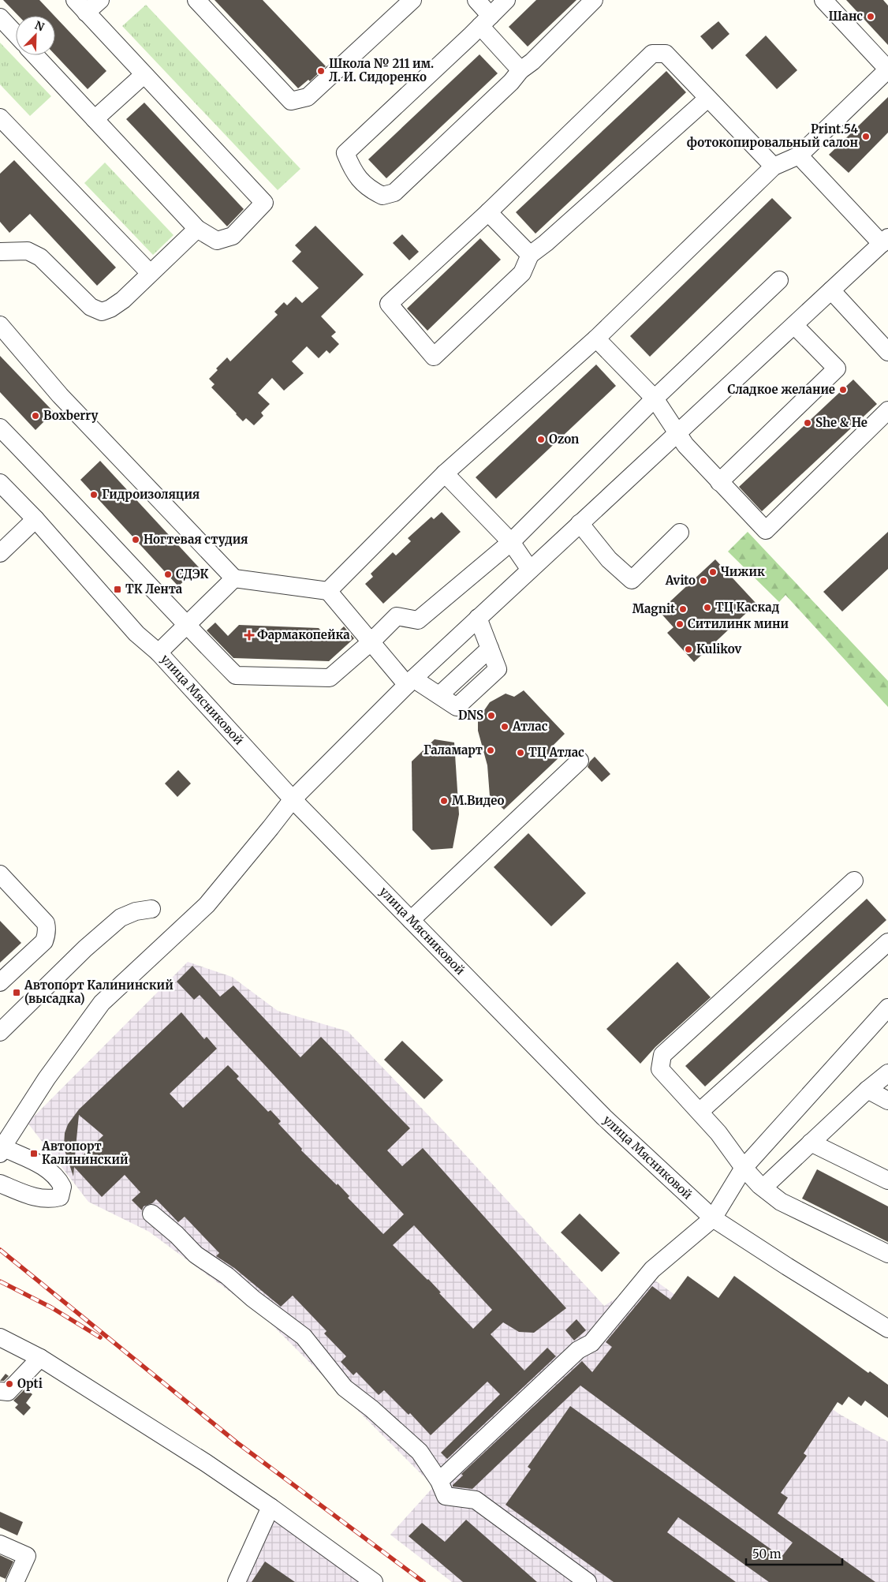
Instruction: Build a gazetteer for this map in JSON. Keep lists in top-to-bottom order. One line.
{"streets":{"street":["улица Мясниковой"]},"places":{"other":["Шанс","Школа № 211 им. Л. И. Сидоренко","Print.54 фотокопировальный салон","Сладкое желание","Boxberry","She & He","Ozon","Гидроизоляция","Ногтевая студия","Чижик","СДЭК","Avito","ТЦ Каскад","Magnit","Ситилинк мини","Kulikov","DNS","Атлас","Галамарт","ТЦ Атлас","М.Видео","Opti"],"transit":["ТК Лента","Автопорт Калининский (высадка)","Автопорт Калининский"],"health":["Фармакопейка"]},"scale_bar":"50 m","north":"top right"}
